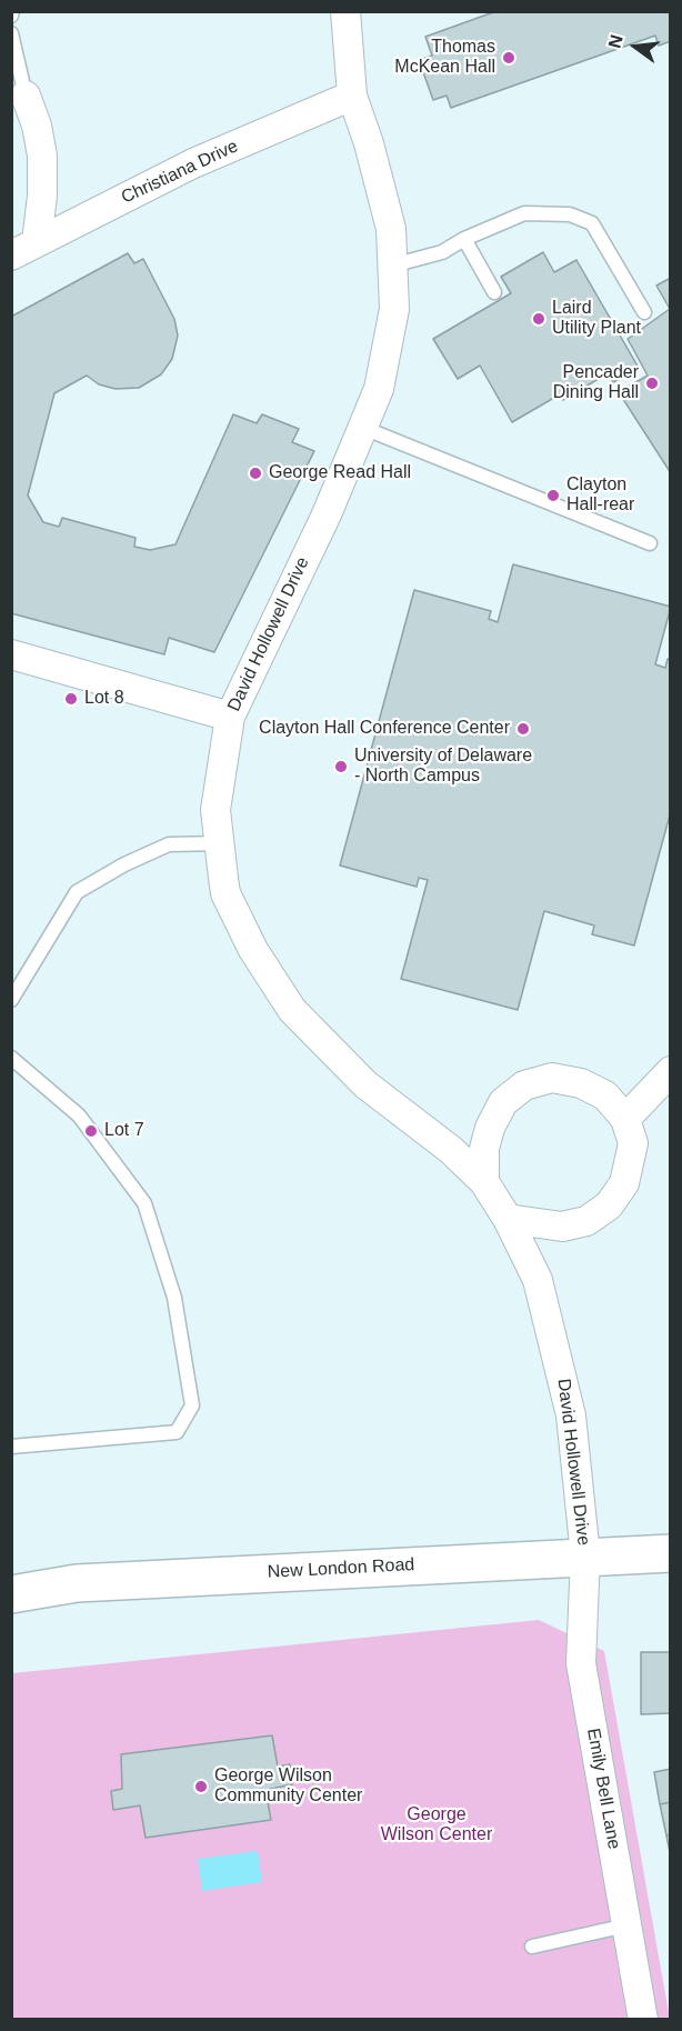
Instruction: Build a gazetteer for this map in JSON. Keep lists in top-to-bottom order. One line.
{"streets":{"main road":["New London Road"],"street":["Christiana Drive","David Hollowell Drive","Emily Bell Lane"]},"crossings":[["Christiana Drive","David Hollowell Drive"],["David Hollowell Drive","New London Road"],["David Hollowell Drive","Emily Bell Lane"],["New London Road","Emily Bell Lane"]],"parks":["George Wilson Center"],"places":["Thomas McKean Hall","Laird Utility Plant","Pencader Dining Hall","George Read Hall","Clayton Hall-rear","Lot 8","Clayton Hall Conference Center","University of Delaware - North Campus","Lot 7","George Wilson Community Center"],"north":"left"}
